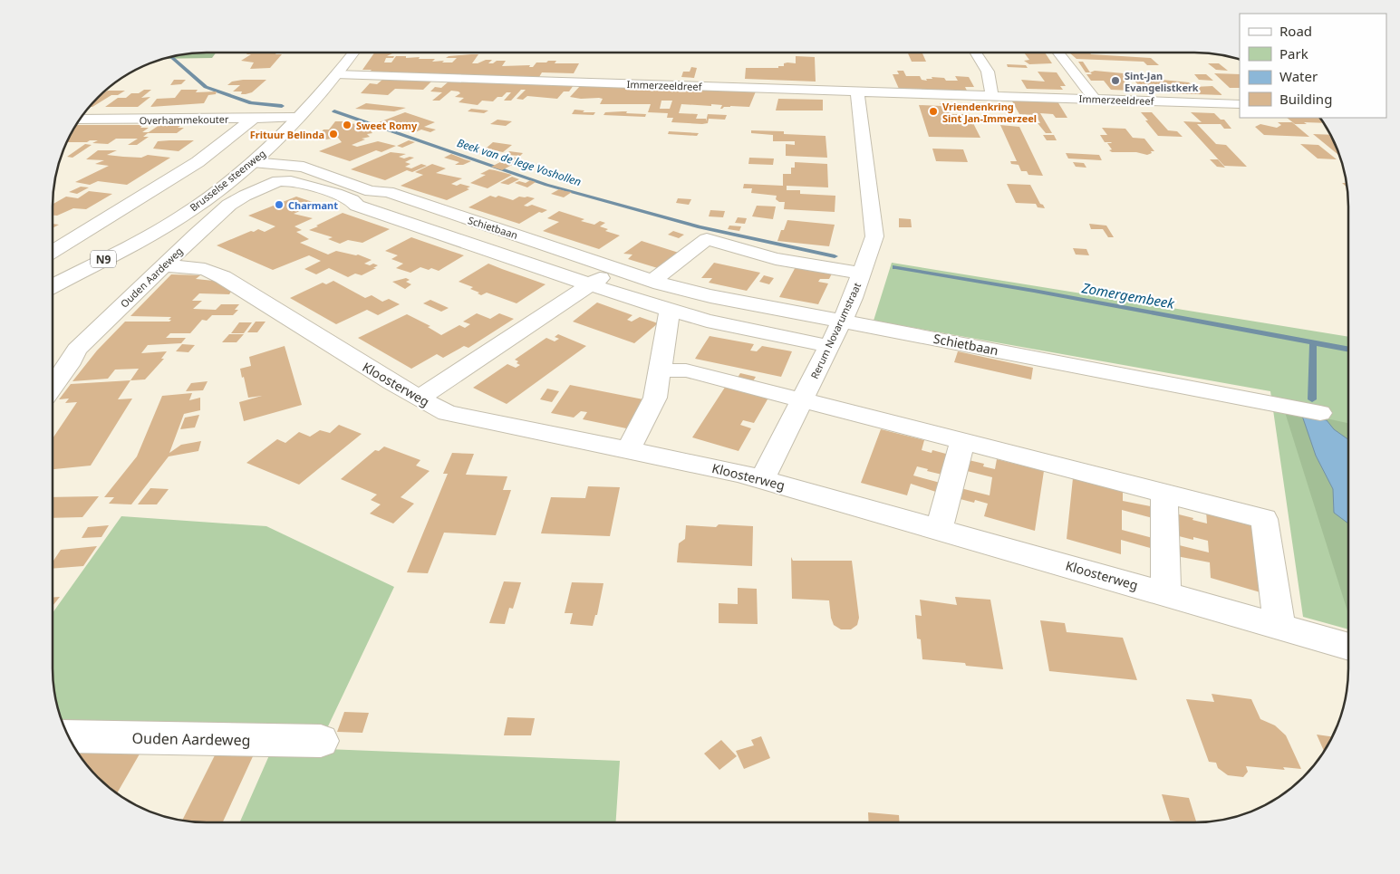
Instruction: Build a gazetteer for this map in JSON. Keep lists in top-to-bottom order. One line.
{"streets":{"street":["Immerzeeldreef","Overhammekouter","Brusselse steenweg","Schietbaan","N9","Ouden Aardeweg","Rerum Novarumstraat","Kloosterweg"]},"crossings":[["Immerzeeldreef","Brusselse steenweg"],["Immerzeeldreef","Rerum Novarumstraat"],["Overhammekouter","Brusselse steenweg"],["Brusselse steenweg","Schietbaan"],["Schietbaan","Ouden Aardeweg"],["Schietbaan","Rerum Novarumstraat"],["Ouden Aardeweg","Kloosterweg"],["Rerum Novarumstraat","Kloosterweg"]],"water":["Beek van de lege Voshollen","Zomergembeek"],"places":["Sint-Jan Evangelistkerk","Vriendenkring Sint Jan-Immerzeel","Sweet Romy","Frituur Belinda","Charmant"],"legend":["Road","Park","Water","Building"]}
